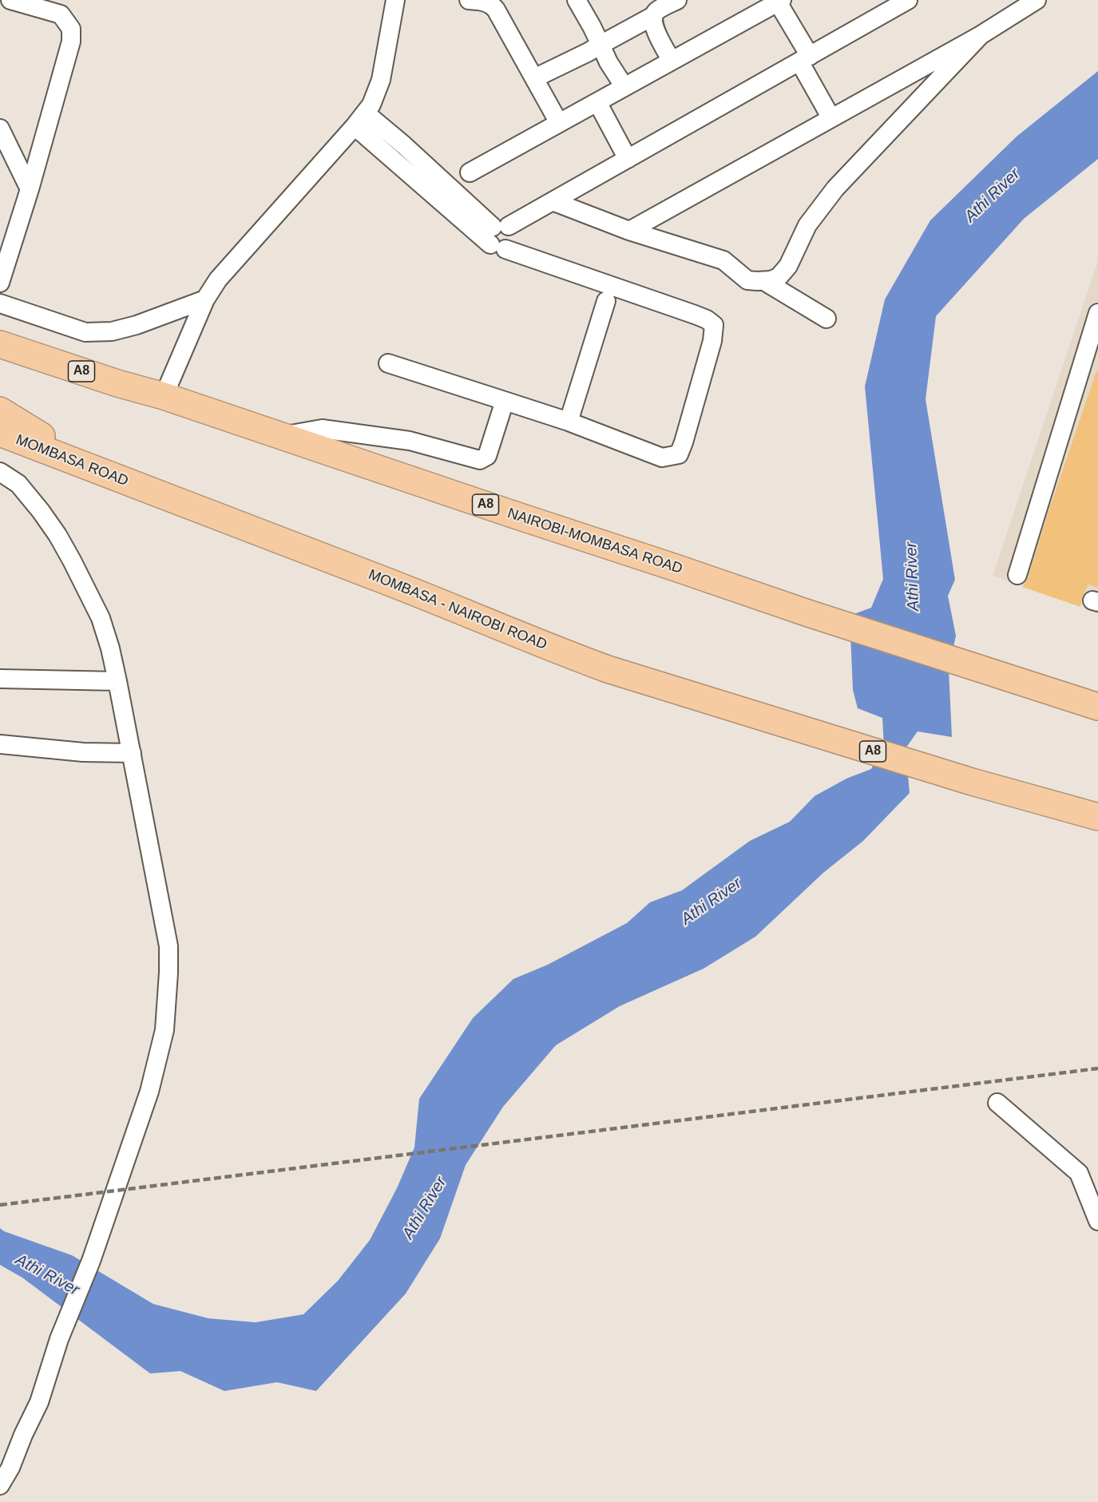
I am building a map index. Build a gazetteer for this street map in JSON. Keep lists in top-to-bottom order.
{
  "streets": {
    "highway": [
      "A8",
      "MOMBASA ROAD",
      "NAIROBI-MOMBASA ROAD",
      "MOMBASA - NAIROBI ROAD"
    ]
  },
  "crossings": [
    ["A8", "NAIROBI-MOMBASA ROAD"],
    ["MOMBASA ROAD", "MOMBASA - NAIROBI ROAD"]
  ],
  "water": ["Athi River"]
}
